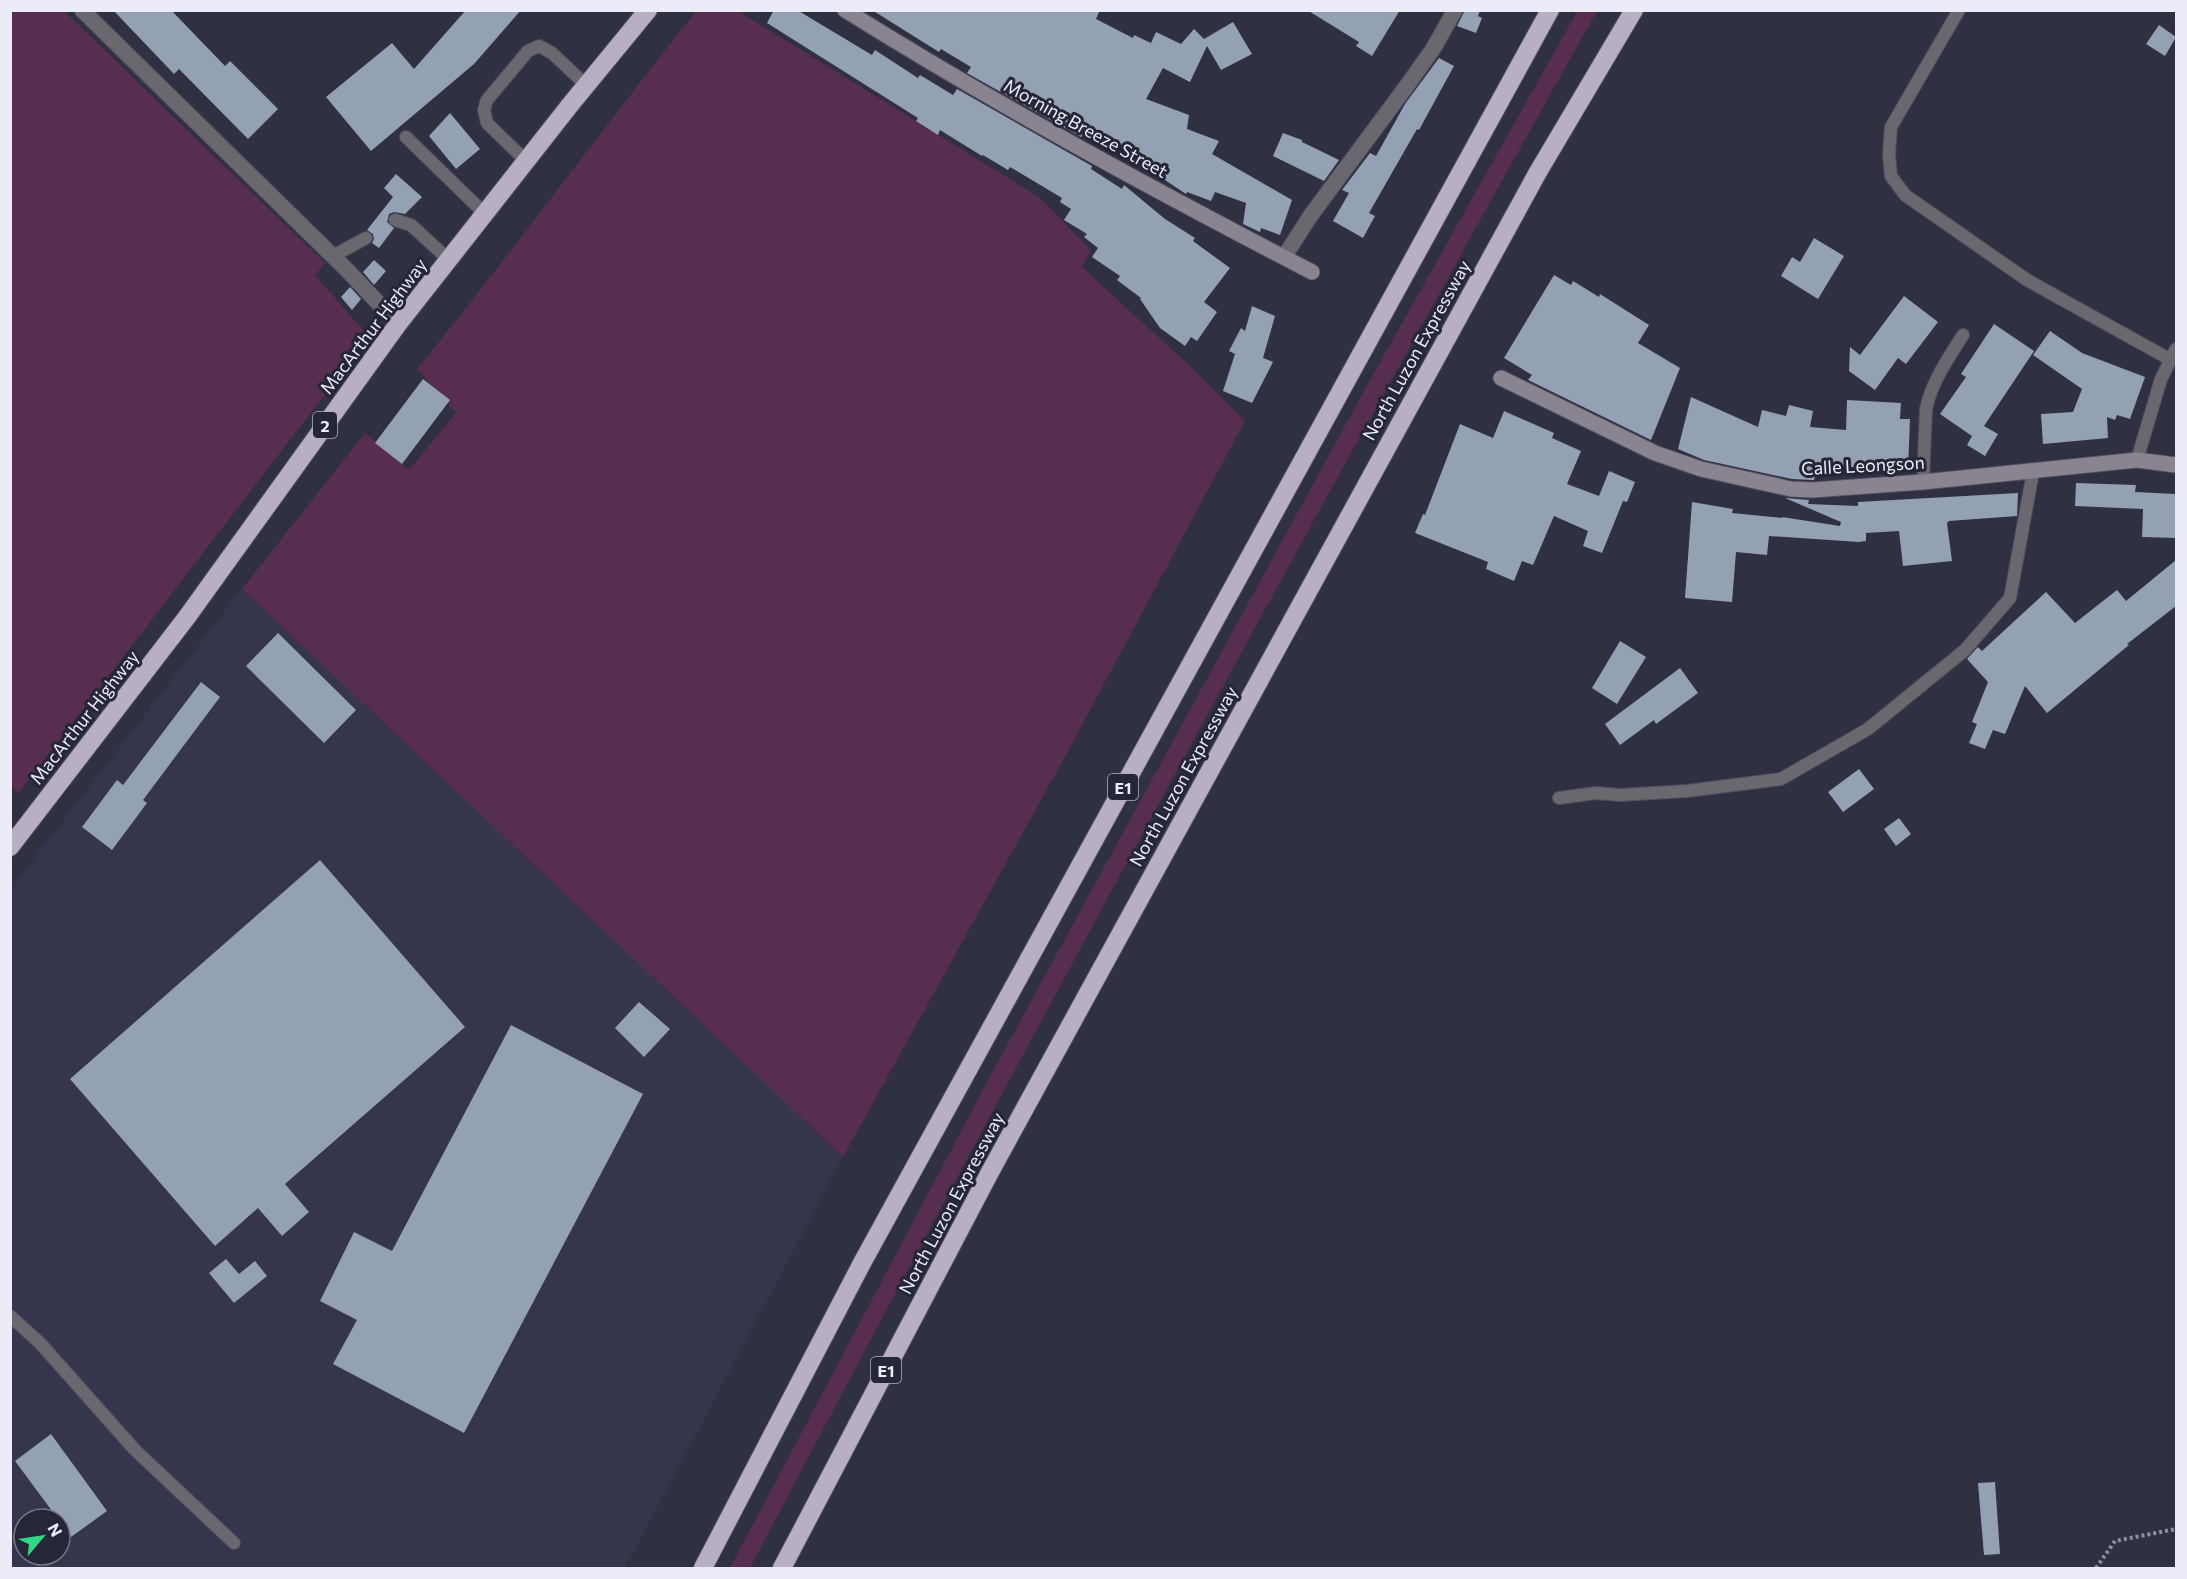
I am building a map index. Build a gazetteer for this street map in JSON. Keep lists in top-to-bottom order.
{
  "streets": {
    "highway": [
      "MacArthur Highway",
      "North Luzon Expressway",
      "2",
      "E1"
    ],
    "main road": ["Morning Breeze Street", "Calle Leongson"]
  },
  "north": "top right"
}
